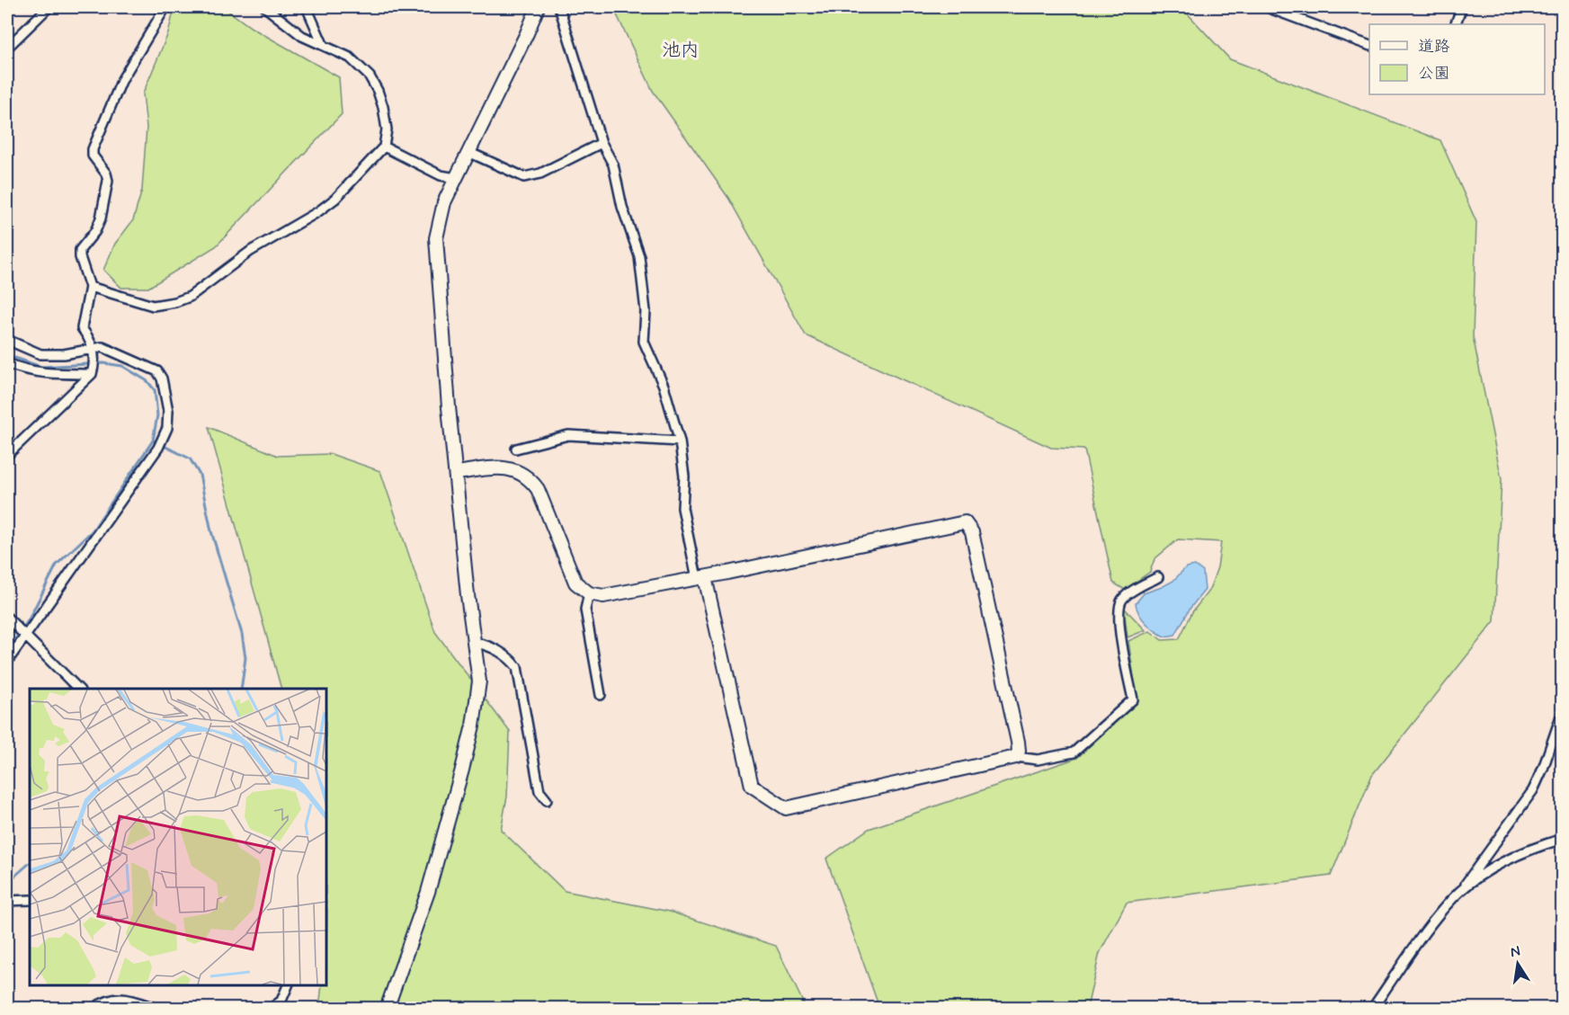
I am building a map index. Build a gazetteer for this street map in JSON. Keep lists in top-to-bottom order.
{
  "districts": ["池内"],
  "legend": ["道路", "公園"],
  "north": "top"
}
